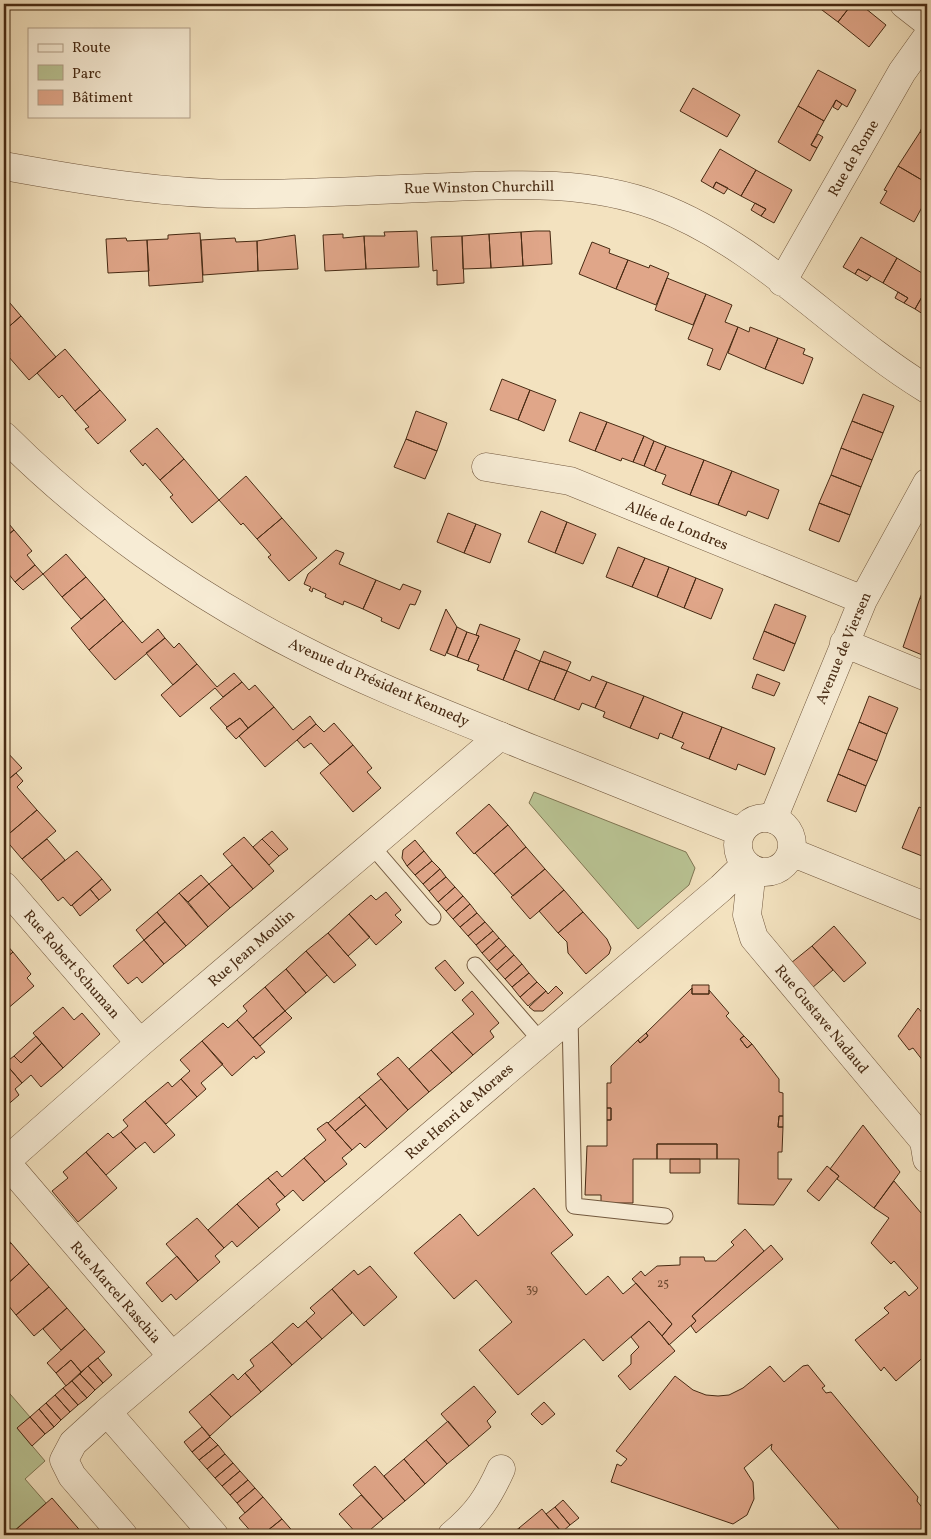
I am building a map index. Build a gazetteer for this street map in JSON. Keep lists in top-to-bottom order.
{
  "streets": {
    "street": [
      "Rue de Rome",
      "Rue Winston Churchill",
      "Allée de Londres",
      "Avenue de Viersen",
      "Avenue du Président Kennedy",
      "Rue Jean Moulin",
      "Rue Robert Schuman",
      "Rue Gustave Nadaud",
      "Rue Henri de Moraes",
      "Rue Marcel Raschia"
    ]
  },
  "crossings": [
    ["Rue de Rome", "Rue Winston Churchill"],
    ["Allée de Londres", "Avenue de Viersen"],
    ["Avenue de Viersen", "Avenue du Président Kennedy"],
    ["Avenue de Viersen", "Rue Gustave Nadaud"],
    ["Avenue de Viersen", "Rue Henri de Moraes"],
    ["Avenue du Président Kennedy", "Rue Jean Moulin"],
    ["Avenue du Président Kennedy", "Rue Gustave Nadaud"],
    ["Avenue du Président Kennedy", "Rue Henri de Moraes"],
    ["Rue Jean Moulin", "Rue Robert Schuman"],
    ["Rue Jean Moulin", "Rue Marcel Raschia"],
    ["Rue Gustave Nadaud", "Rue Henri de Moraes"],
    ["Rue Henri de Moraes", "Rue Marcel Raschia"]
  ],
  "house_numbers": ["25", "39"],
  "legend": ["Route", "Parc", "Bâtiment"]
}
